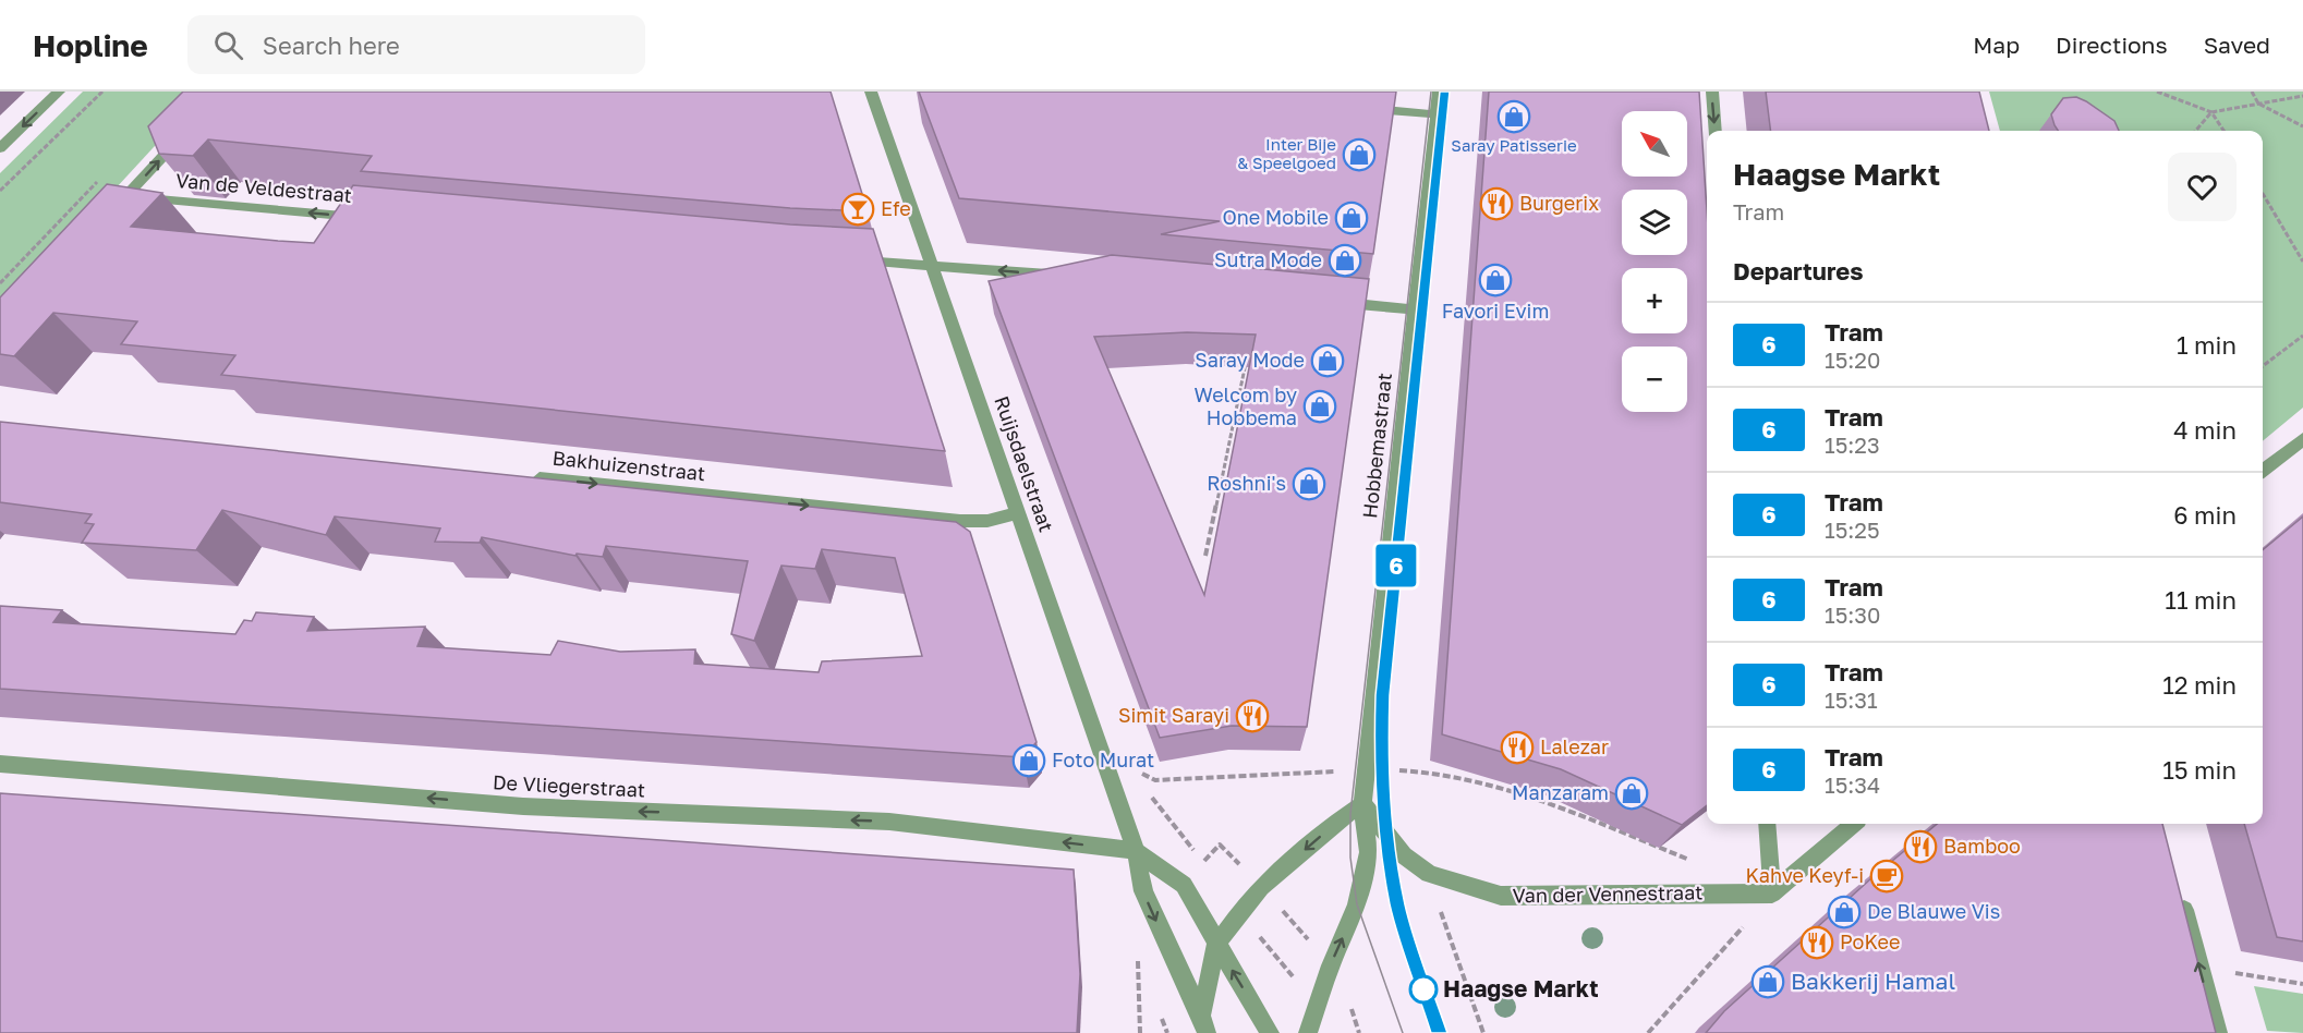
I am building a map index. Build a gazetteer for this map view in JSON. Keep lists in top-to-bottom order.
{
  "streets": {
    "street": [
      "Van de Veldestraat",
      "Hobbemastraat",
      "Ruijsdaelstraat",
      "Bakhuizenstraat",
      "De Vliegerstraat",
      "Van der Vennestraat"
    ]
  },
  "crossings": [
    ["Hobbemastraat", "Van der Vennestraat"],
    ["Ruijsdaelstraat", "Bakhuizenstraat"],
    ["Ruijsdaelstraat", "De Vliegerstraat"]
  ],
  "one_way": ["Van de Veldestraat", "Bakhuizenstraat", "De Vliegerstraat"],
  "places": {
    "shop": [
      "Saray Patisserie",
      "Inter Bije & Speelgoed",
      "One Mobile",
      "Sutra Mode",
      "Favori Evim",
      "Saray Mode",
      "Welcom by Hobbema",
      "Roshni's",
      "Foto Murat",
      "Manzaram",
      "De Blauwe Vis",
      "Bakkerij Hamal"
    ],
    "restaurant": [
      "Burgerix",
      "Simit Sarayi",
      "Lalezar",
      "Bamboo",
      "PoKee"
    ],
    "bar": ["Efe"],
    "cafe": ["Kahve Keyf-i"],
    "other": ["Haagse Markt"]
  },
  "lines": ["tram line 6"],
  "north": "top left",
  "page": {
    "header": "Hopline",
    "search": "Search here",
    "nav": ["Map", "Directions", "Saved"],
    "on_map": "6",
    "map_buttons": ["+", "−"],
    "heading": [
      ["Haagse Markt", "Tram"],
      "Departures"
    ],
    "list": [
      {
        "mark": "6",
        "name": "Tram",
        "note": "15:20",
        "value": "1 min"
      },
      {
        "mark": "6",
        "name": "Tram",
        "note": "15:23",
        "value": "4 min"
      },
      {
        "mark": "6",
        "name": "Tram",
        "note": "15:25",
        "value": "6 min"
      },
      {
        "mark": "6",
        "name": "Tram",
        "note": "15:30",
        "value": "11 min"
      },
      {
        "mark": "6",
        "name": "Tram",
        "note": "15:31",
        "value": "12 min"
      },
      {
        "mark": "6",
        "name": "Tram",
        "note": "15:34",
        "value": "15 min"
      }
    ]
  }
}
